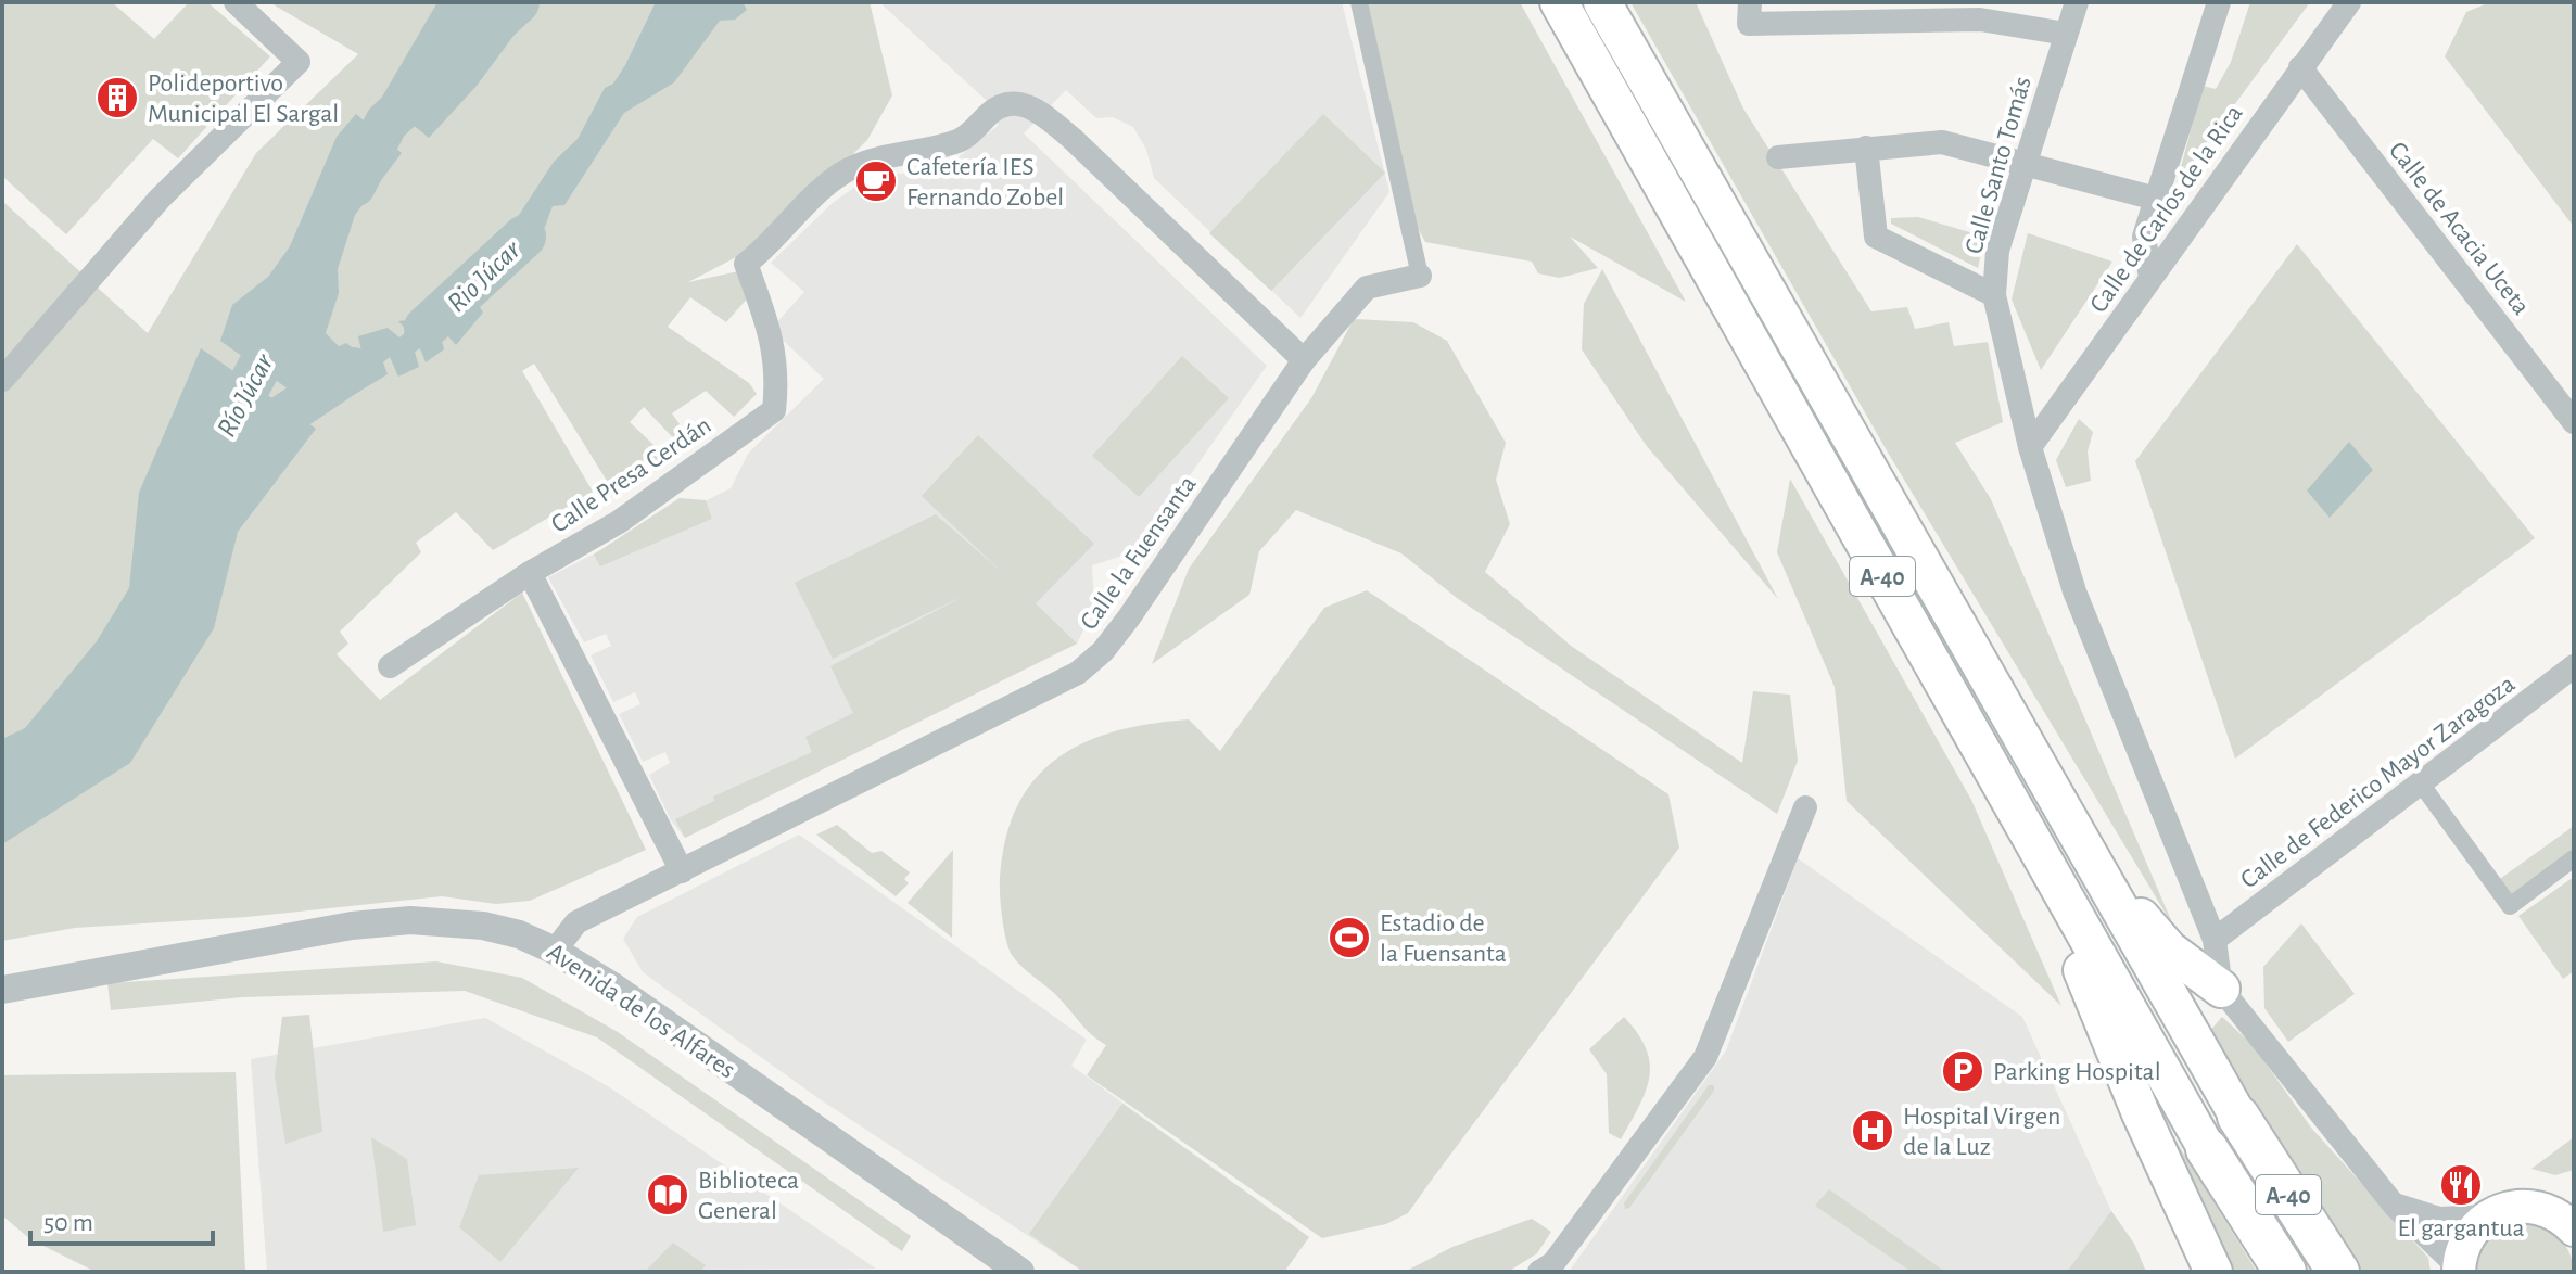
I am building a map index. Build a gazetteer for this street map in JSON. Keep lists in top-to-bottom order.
{
  "streets": {
    "highway": ["A-40"],
    "street": [
      "Calle Santo Tomás",
      "Calle de Carlos de la Rica",
      "Calle de Acacia Uceta",
      "Calle Presa Cerdán",
      "Calle la Fuensanta",
      "Calle de Federico Mayor Zaragoza",
      "Avenida de los Alfares"
    ]
  },
  "crossings": [
    ["Calle Santo Tomás", "Calle de Carlos de la Rica"],
    ["Calle Santo Tomás", "Calle de Federico Mayor Zaragoza"],
    ["Calle de Carlos de la Rica", "Calle de Acacia Uceta"],
    ["Calle Presa Cerdán", "Calle la Fuensanta"],
    ["Calle la Fuensanta", "Avenida de los Alfares"]
  ],
  "water": ["Rio Júcar", "Río Júcar"],
  "places": {
    "building": ["Polideportivo Municipal El Sargal"],
    "cafe": ["Cafetería IES Fernando Zobel"],
    "sports": ["Estadio de la Fuensanta"],
    "parking": ["Parking Hospital"],
    "hospital": ["Hospital Virgen de la Luz"],
    "restaurant": ["El gargantua"],
    "library": ["Biblioteca General"]
  },
  "scale_bar": "50 m"
}
